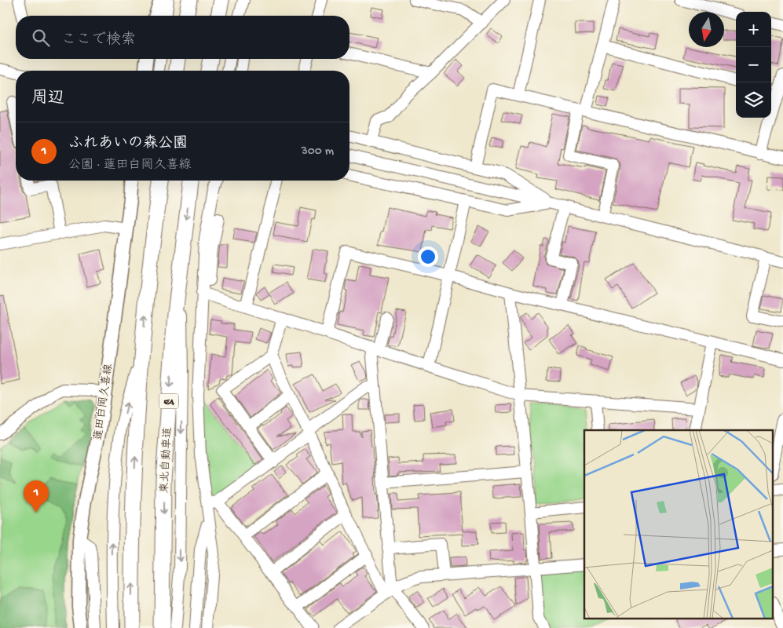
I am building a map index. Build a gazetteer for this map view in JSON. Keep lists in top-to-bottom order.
{
  "streets": {
    "highway": ["E4", "東北自動車道"],
    "main road": ["蓮田白岡久喜線"]
  },
  "north": "bottom",
  "page": {
    "map_buttons": ["+", "−"],
    "search": "ここで検索",
    "heading": "周辺",
    "list": [
      {
        "mark": "1",
        "name": "ふれあいの森公園",
        "note": "公園 · 蓮田白岡久喜線",
        "value": "300 m"
      }
    ],
    "pins": "1"
  }
}
